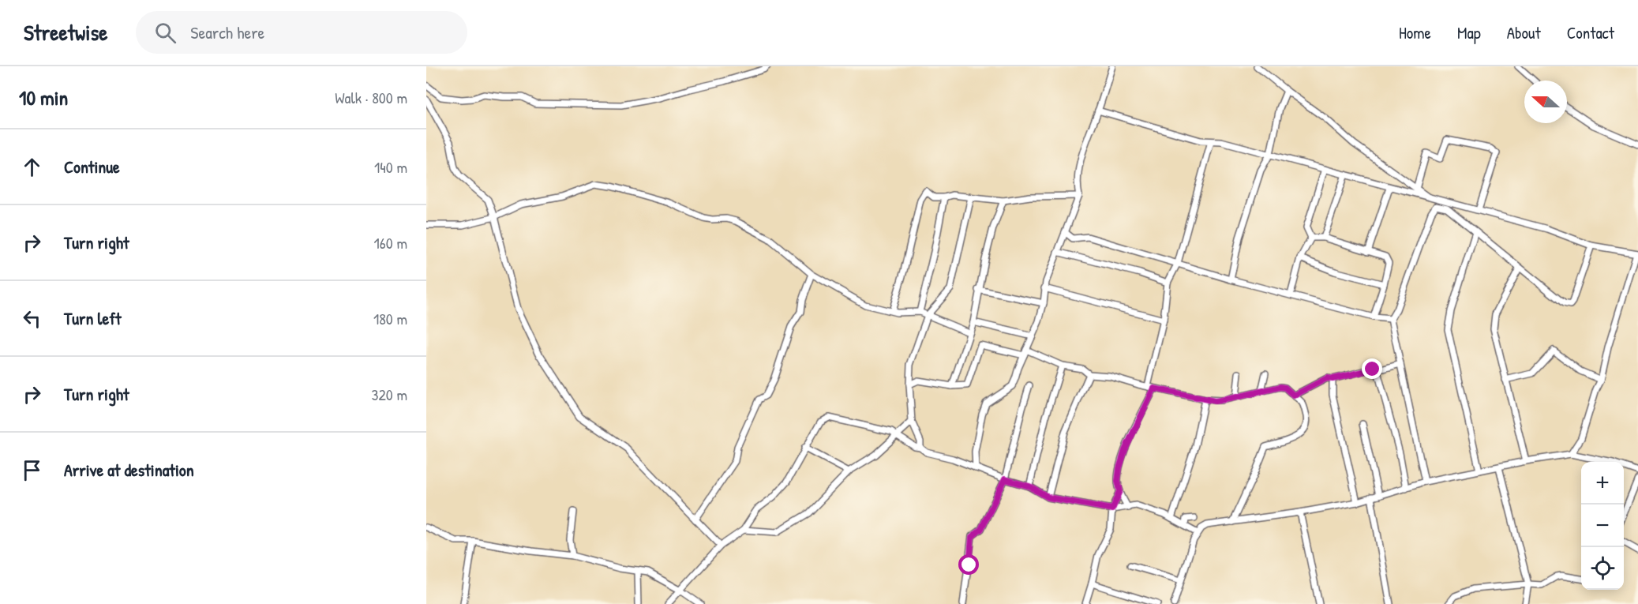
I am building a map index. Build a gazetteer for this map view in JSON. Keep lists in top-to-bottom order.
{
  "north": "left",
  "page": {
    "header": "Streetwise",
    "search": "Search here",
    "nav": [
      "Home",
      "Map",
      "About",
      "Contact"
    ],
    "heading": ["10 min", "Walk · 800 m"],
    "list": [
      ["Continue", "140 m"],
      ["Turn right", "160 m"],
      ["Turn left", "180 m"],
      ["Turn right", "320 m"],
      "Arrive at destination"
    ],
    "map_buttons": ["+", "−"]
  }
}
